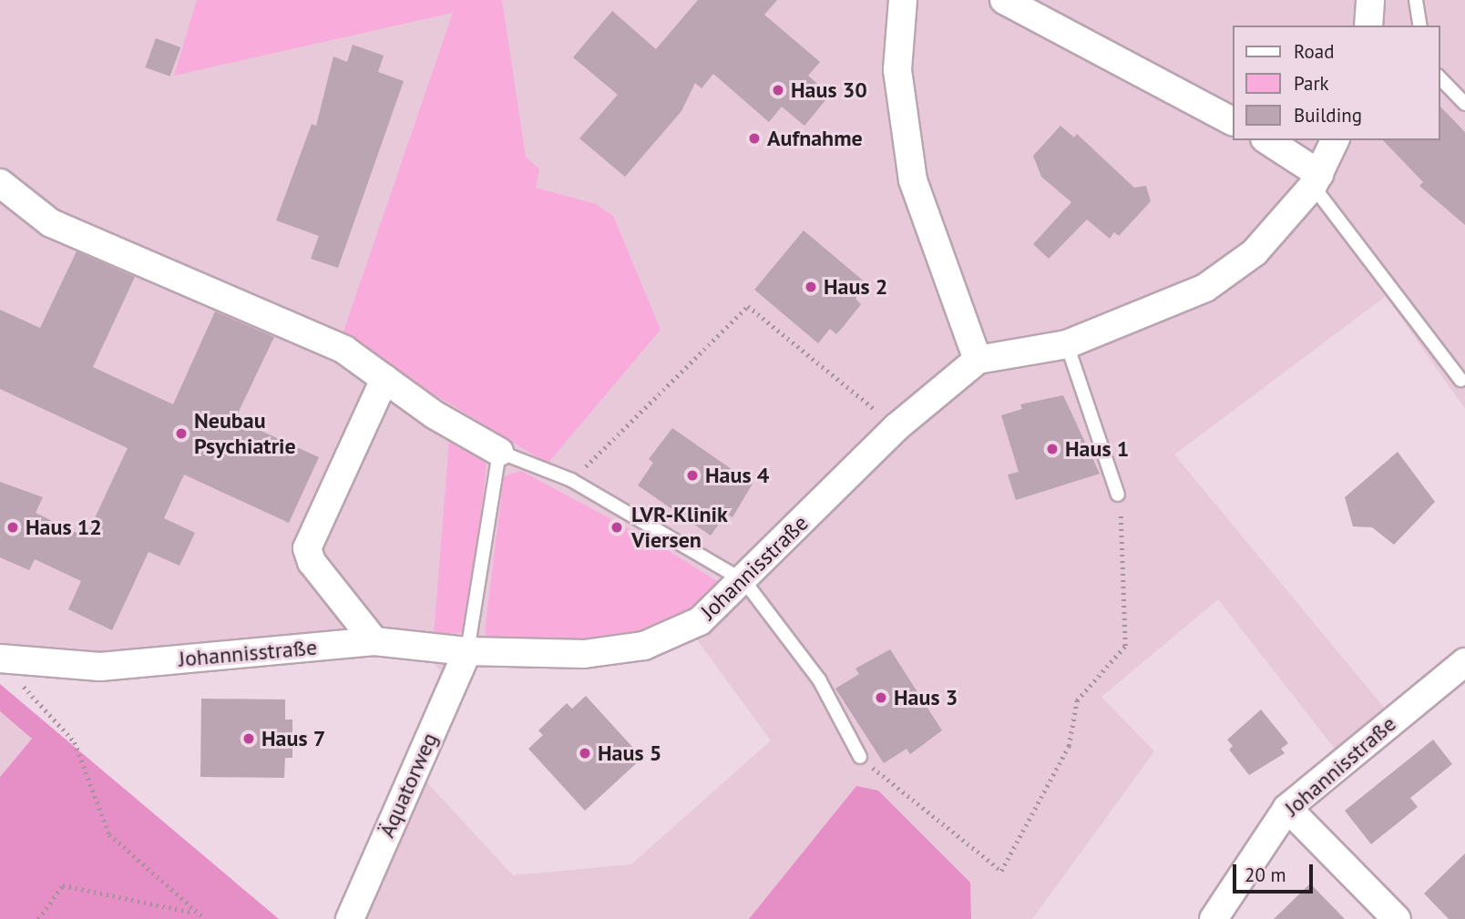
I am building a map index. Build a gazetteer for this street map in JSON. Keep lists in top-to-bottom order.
{
  "streets": {
    "street": ["Johannisstraße", "Äquatorweg"]
  },
  "crossings": [
    ["Johannisstraße", "Äquatorweg"]
  ],
  "places": [
    "Haus 30",
    "Aufnahme",
    "Haus 2",
    "Neubau Psychiatrie",
    "Haus 1",
    "Haus 4",
    "Haus 12",
    "LVR-Klinik Viersen",
    "Haus 3",
    "Haus 7",
    "Haus 5"
  ],
  "legend": ["Road", "Park", "Building"],
  "scale_bar": "20 m"
}
